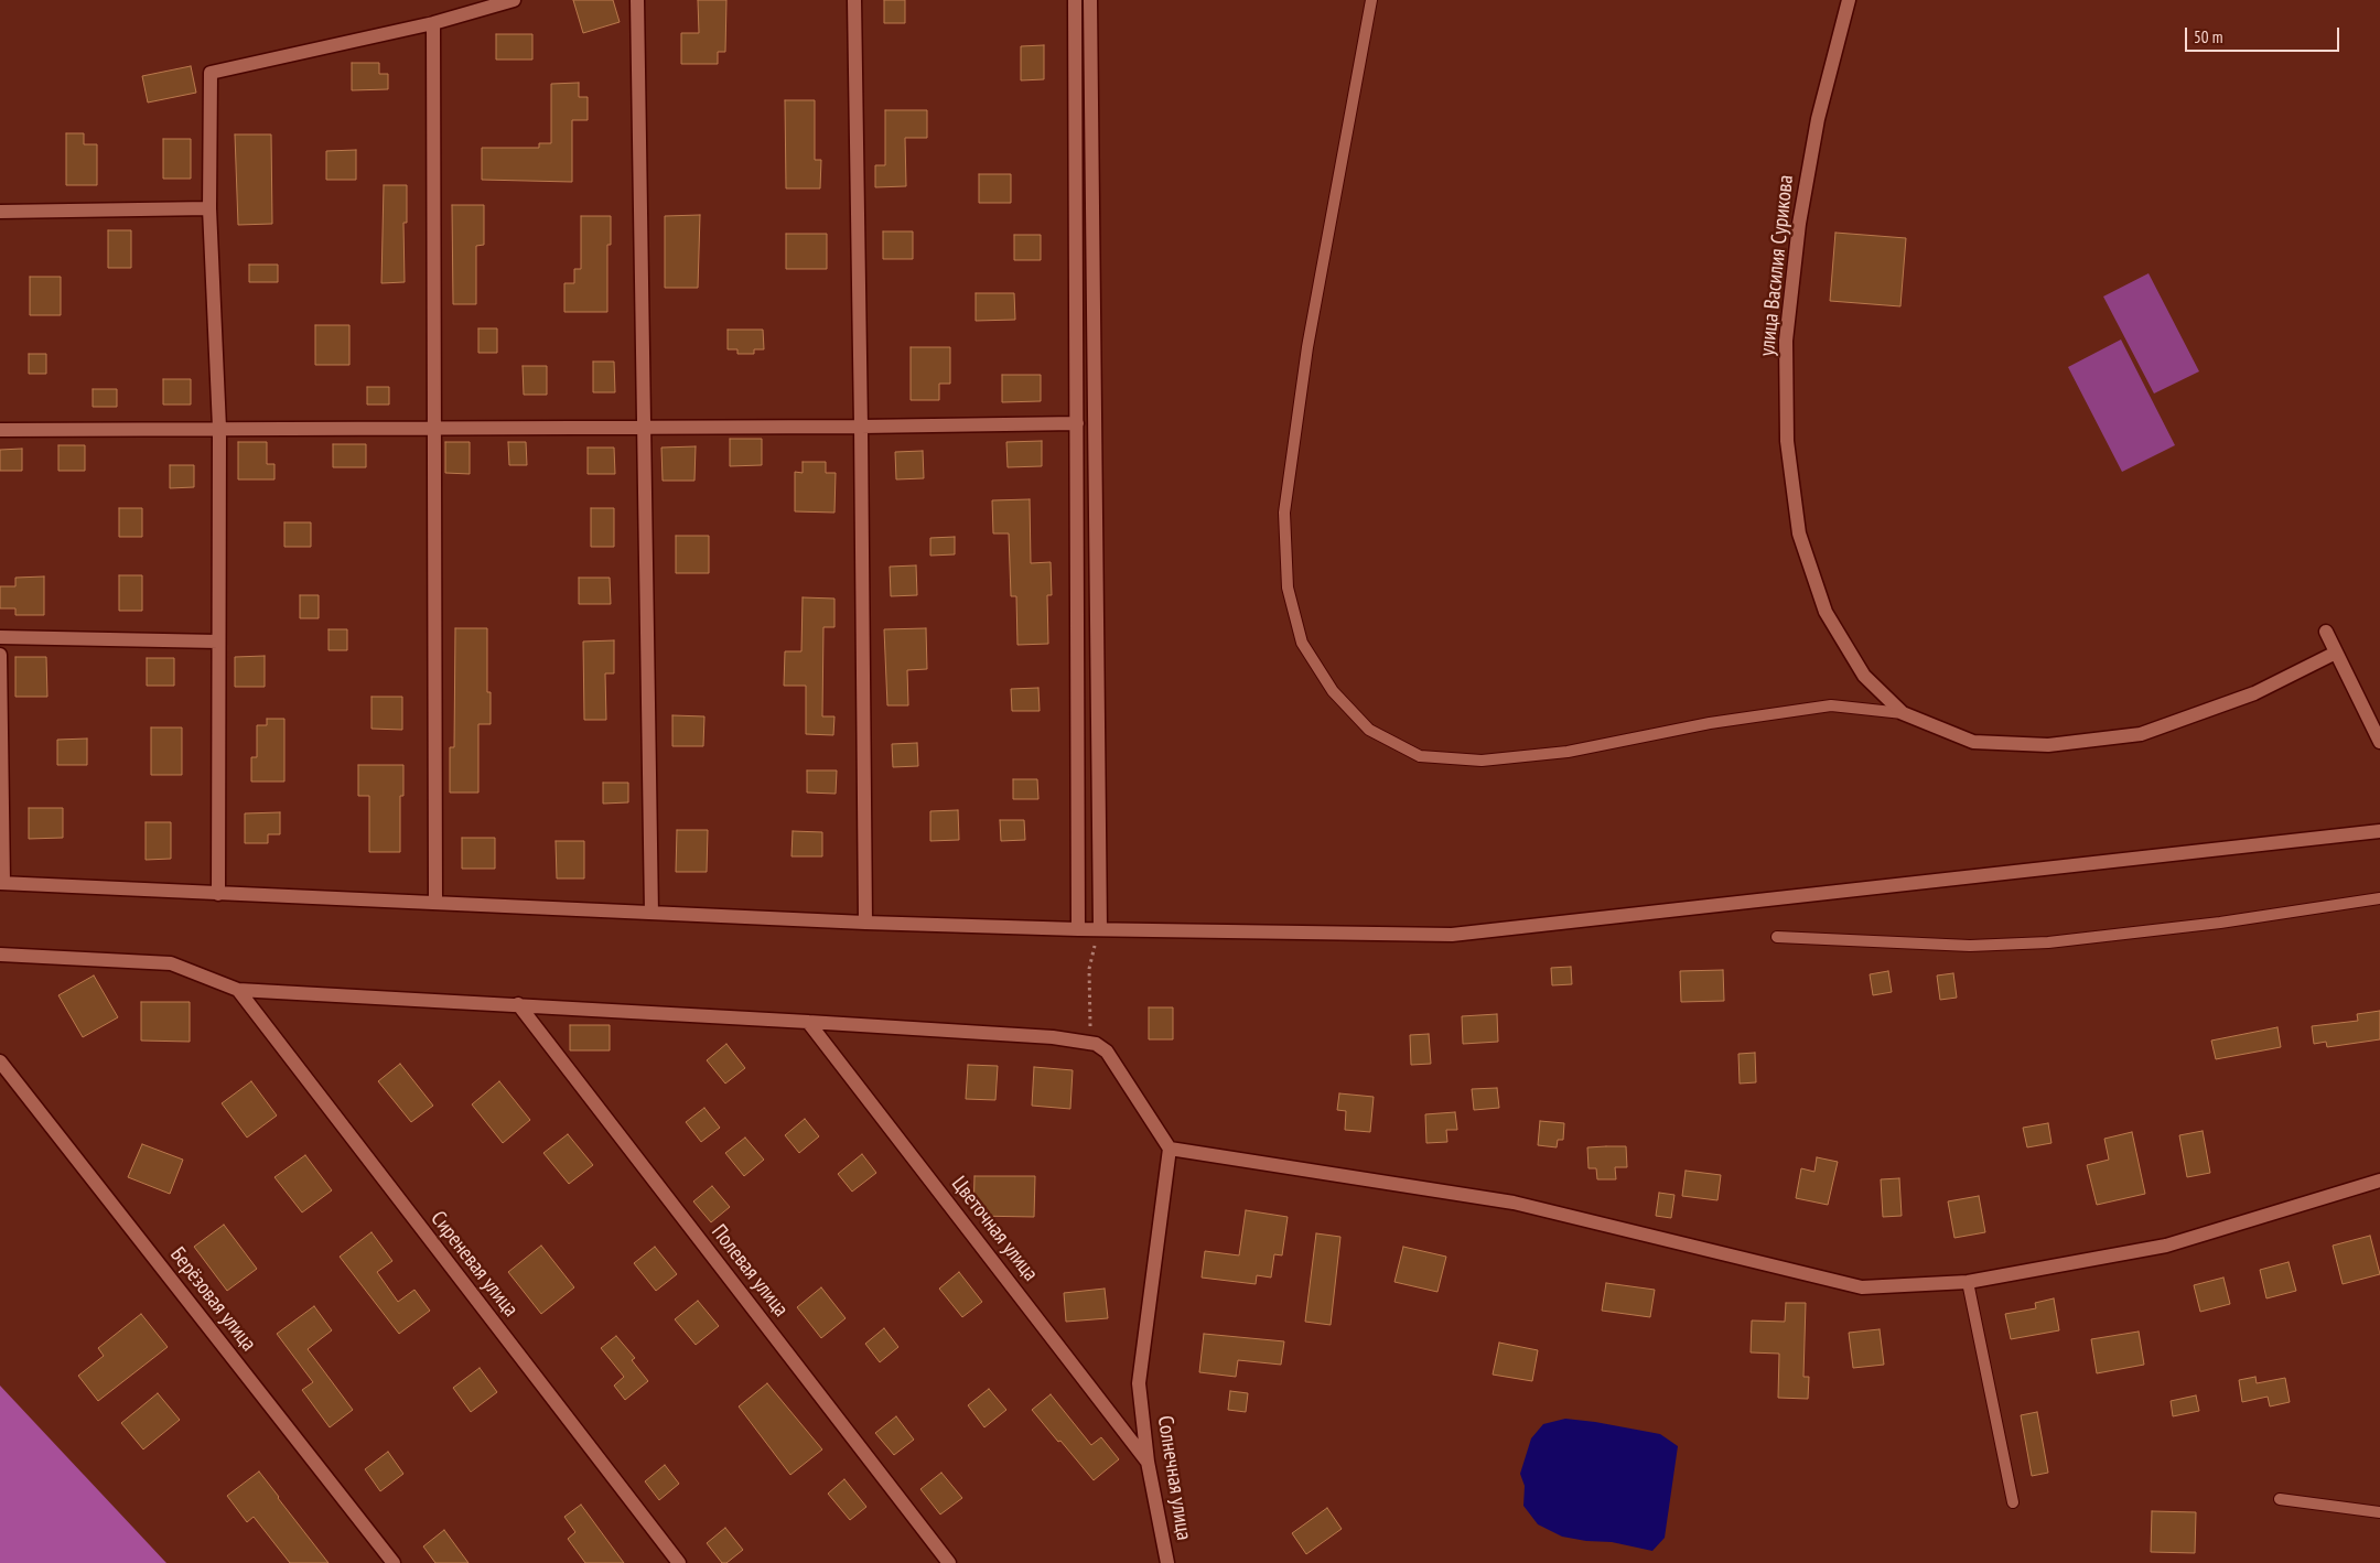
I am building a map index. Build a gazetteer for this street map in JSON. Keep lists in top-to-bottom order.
{
  "streets": {
    "street": [
      "улица Василия Сурикова",
      "Цветочная улица",
      "Сиреневая улица",
      "Полевая улица",
      "Берёзовая улица",
      "Солнечная улица"
    ]
  },
  "crossings": [
    ["Цветочная улица", "Солнечная улица"]
  ],
  "scale_bar": "50 m"
}
